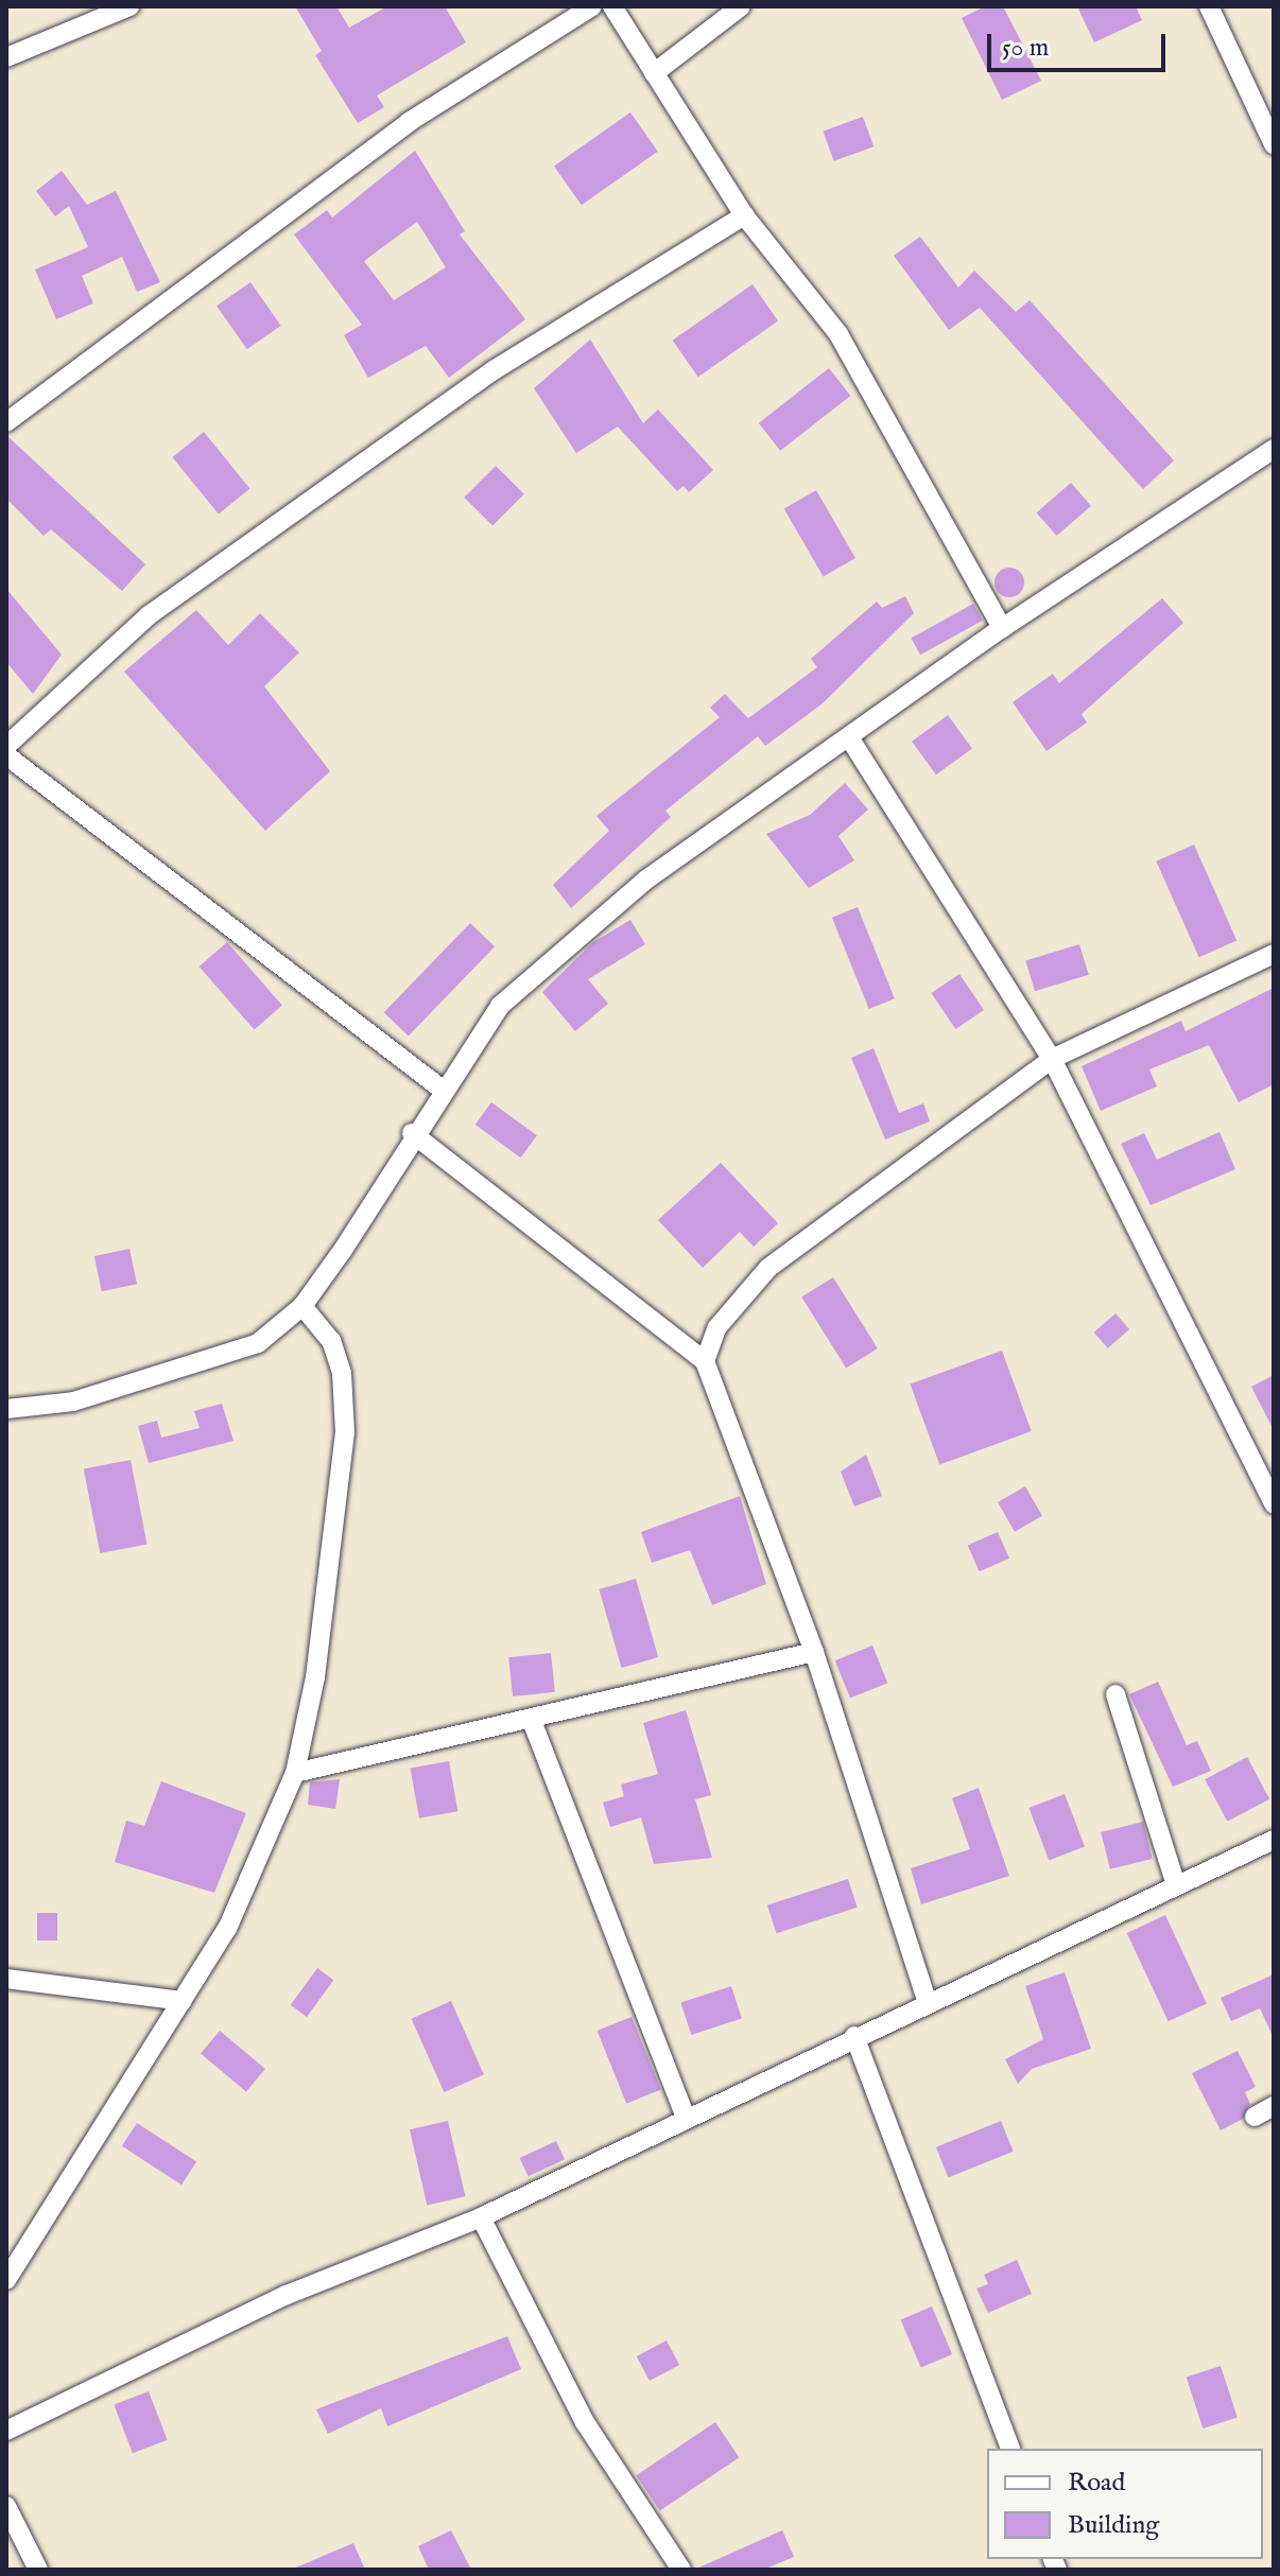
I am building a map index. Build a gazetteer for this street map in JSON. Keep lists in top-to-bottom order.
{
  "legend": ["Road", "Building"],
  "scale_bar": "50 m"
}
